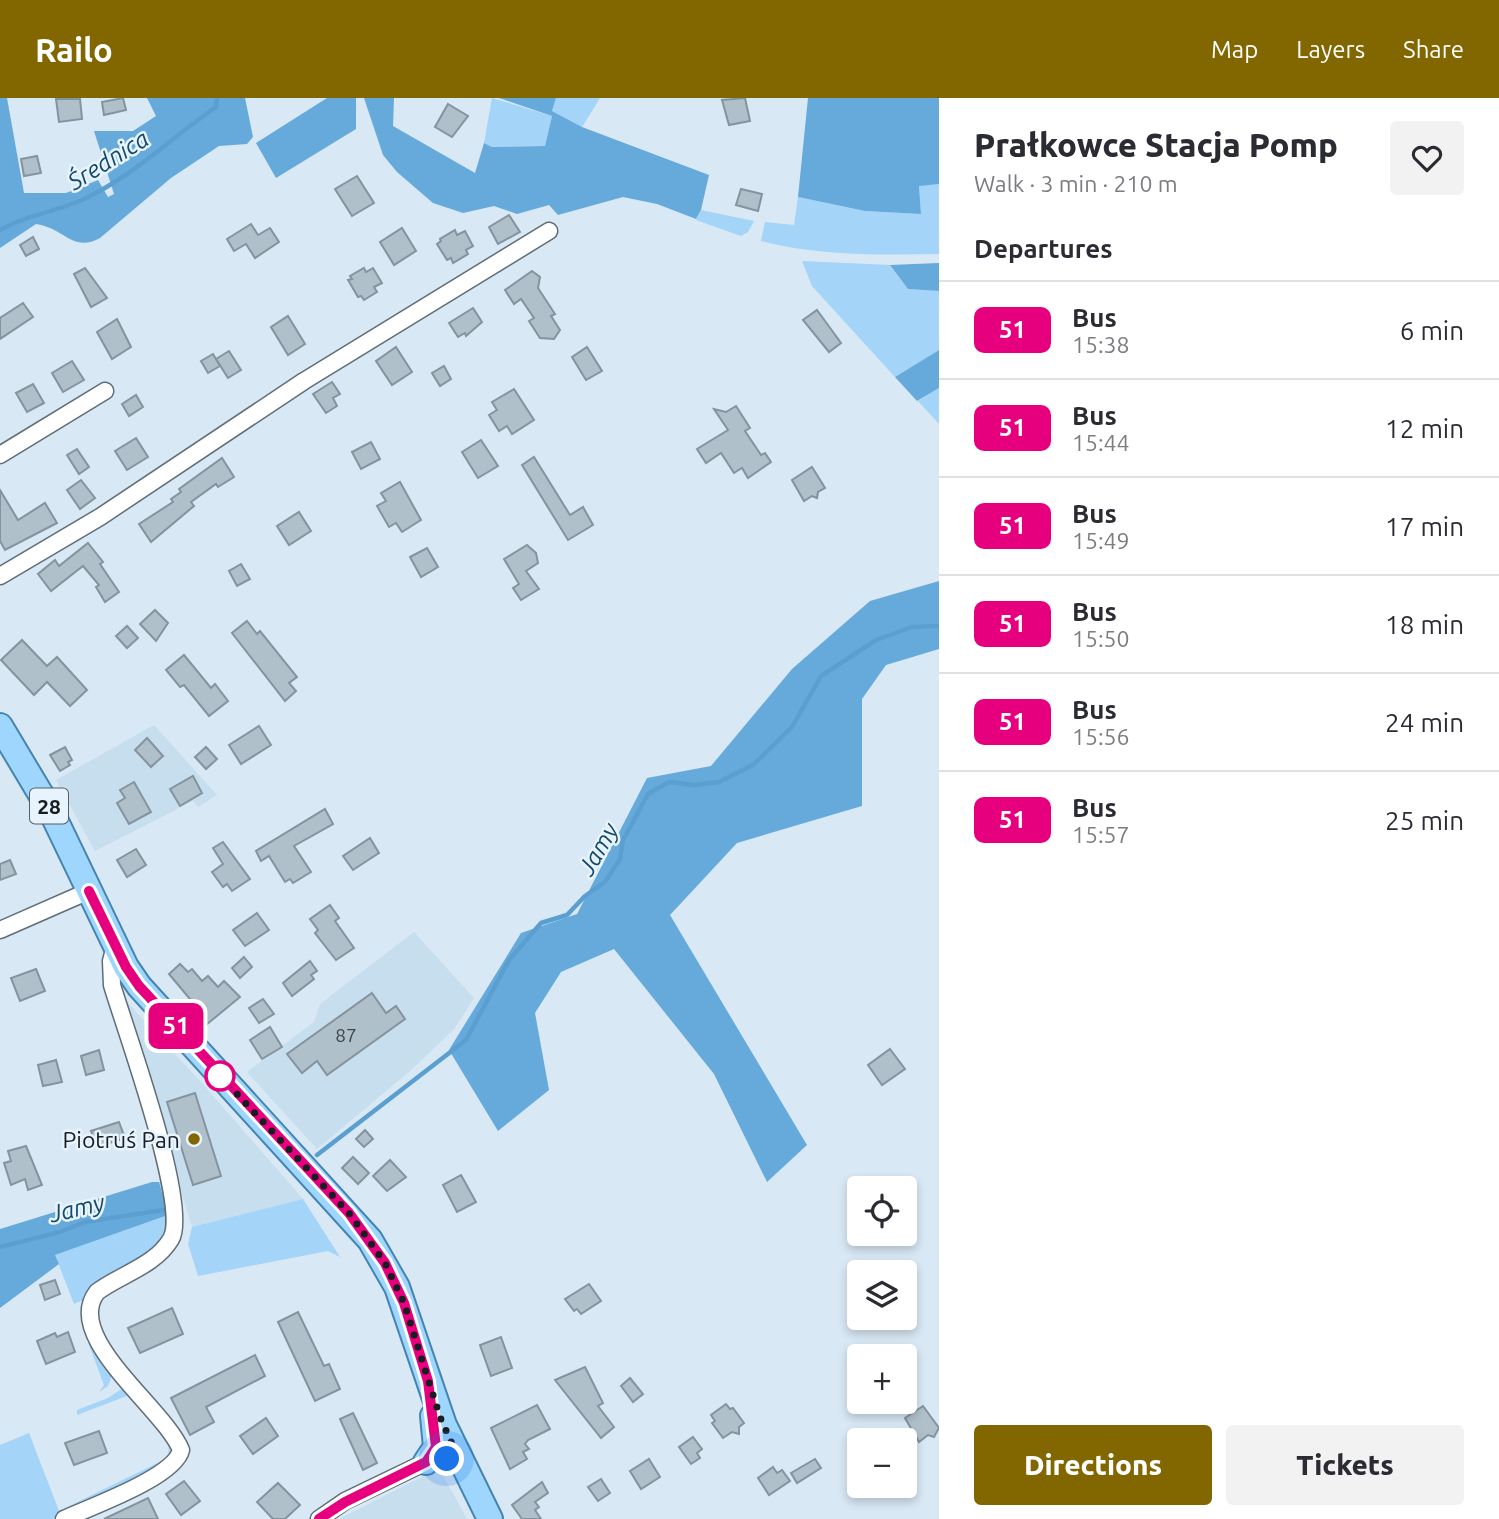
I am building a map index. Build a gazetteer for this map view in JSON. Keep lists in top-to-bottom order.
{
  "streets": {
    "main road": ["28"]
  },
  "water": ["Średnica", "Jamy"],
  "places": ["Piotruś Pan"],
  "lines": ["bus line 51"],
  "house_numbers": ["87"],
  "page": {
    "header": "Railo",
    "nav": ["Map", "Layers", "Share"],
    "on_map": "51",
    "heading": [
      ["Prałkowce Stacja Pomp", "Walk · 3 min · 210 m"],
      "Departures"
    ],
    "list": [
      {
        "mark": "51",
        "name": "Bus",
        "note": "15:38",
        "value": "6 min"
      },
      {
        "mark": "51",
        "name": "Bus",
        "note": "15:44",
        "value": "12 min"
      },
      {
        "mark": "51",
        "name": "Bus",
        "note": "15:49",
        "value": "17 min"
      },
      {
        "mark": "51",
        "name": "Bus",
        "note": "15:50",
        "value": "18 min"
      },
      {
        "mark": "51",
        "name": "Bus",
        "note": "15:56",
        "value": "24 min"
      },
      {
        "mark": "51",
        "name": "Bus",
        "note": "15:57",
        "value": "25 min"
      }
    ],
    "map_buttons": ["+", "−"],
    "buttons": ["Directions", "Tickets"]
  }
}
